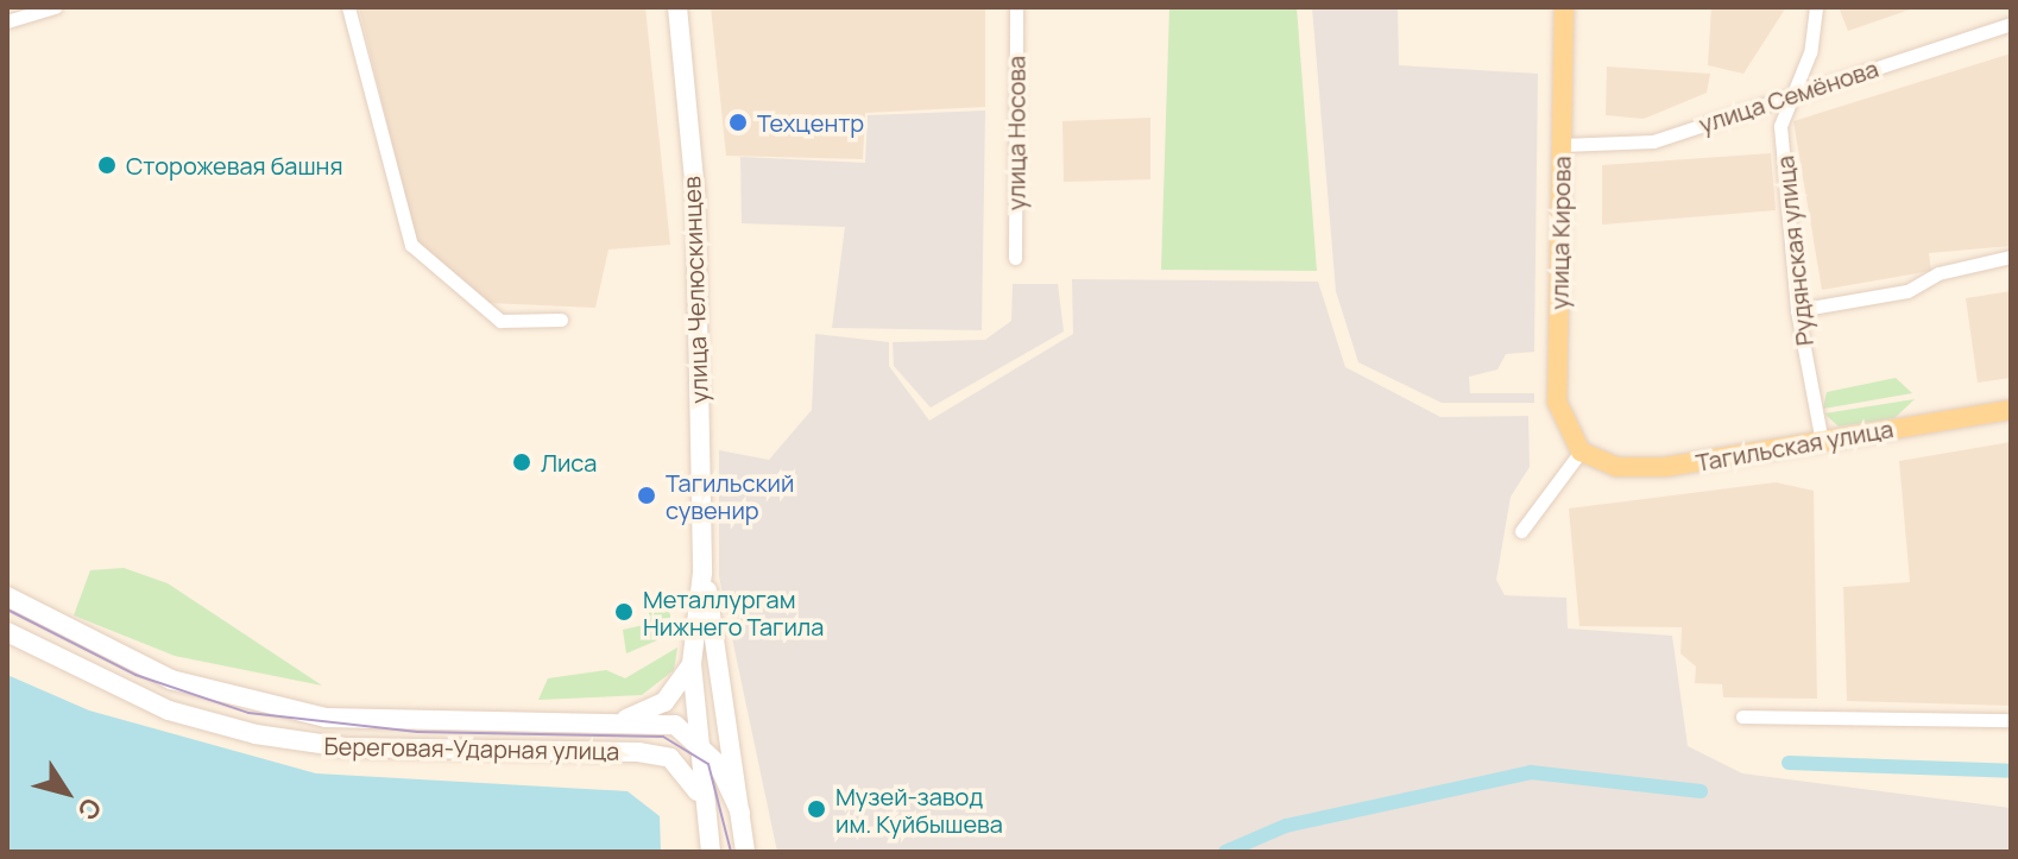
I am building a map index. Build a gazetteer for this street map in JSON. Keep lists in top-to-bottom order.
{
  "streets": {
    "main road": [
      "улица Кирова",
      "улица Челюскинцев",
      "Тагильская улица",
      "Береговая-Ударная улица"
    ],
    "street": ["улица Семёнова", "улица Носова", "Рудянская улица"]
  },
  "crossings": [
    ["улица Семёнова", "улица Кирова"],
    ["улица Семёнова", "Рудянская улица"],
    ["улица Кирова", "Тагильская улица"],
    ["Рудянская улица", "Тагильская улица"],
    ["улица Челюскинцев", "Береговая-Ударная улица"]
  ],
  "places": [
    "Техцентр",
    "Сторожевая башня",
    "Лиса",
    "Тагильский сувенир",
    "Металлургам Нижнего Тагила",
    "Музей-завод им. Куйбышева"
  ],
  "north": "bottom right"
}
